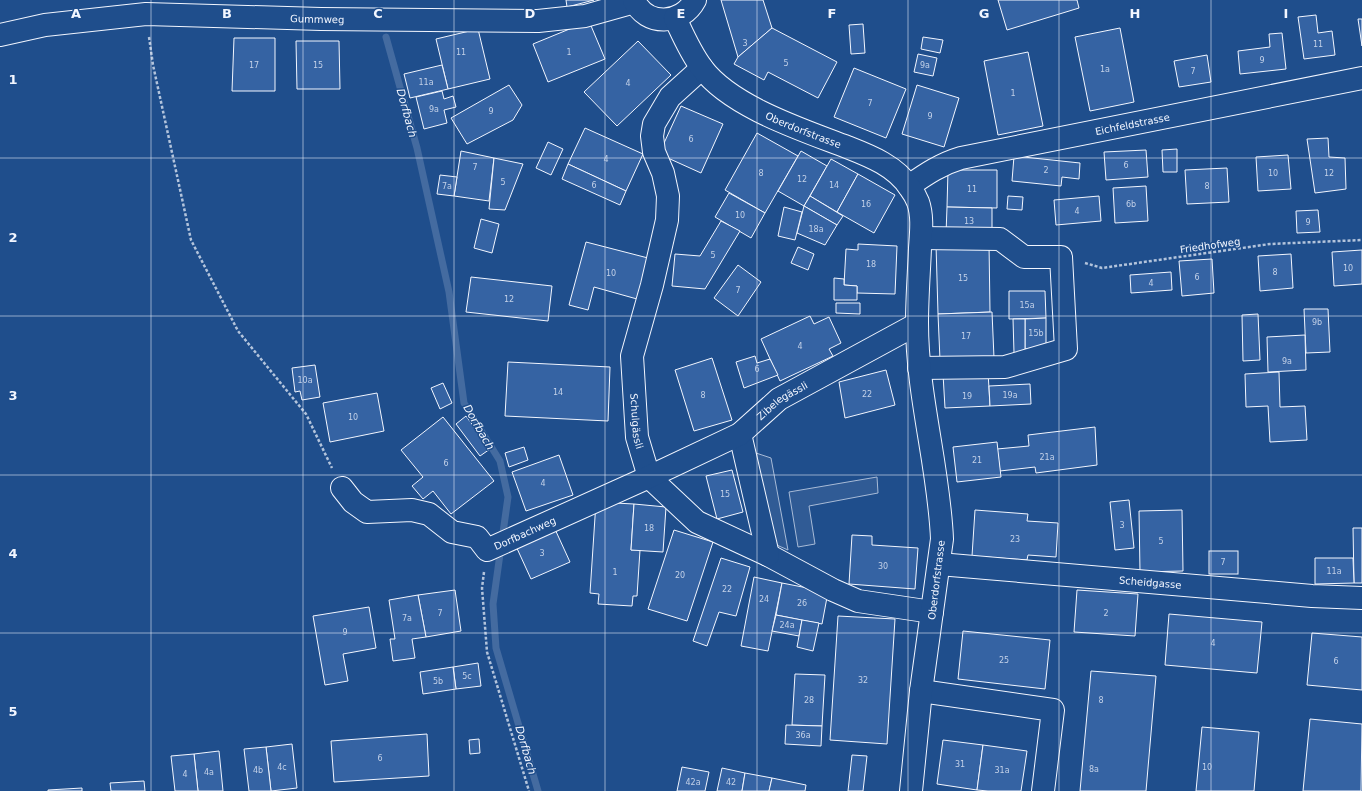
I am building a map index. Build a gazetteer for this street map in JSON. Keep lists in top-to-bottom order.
{
  "streets": {
    "street": [
      "Gummweg",
      "Eichfeldstrasse",
      "Oberdorfstrasse",
      "Zibelegässli",
      "Schulgässli",
      "Dorfbachweg",
      "Scheidgasse"
    ],
    "path": ["Friedhofweg"]
  },
  "crossings": [
    ["Eichfeldstrasse", "Oberdorfstrasse"],
    ["Oberdorfstrasse", "Zibelegässli"],
    ["Oberdorfstrasse", "Schulgässli"],
    ["Oberdorfstrasse", "Scheidgasse"],
    ["Zibelegässli", "Schulgässli"],
    ["Zibelegässli", "Dorfbachweg"],
    ["Schulgässli", "Dorfbachweg"]
  ],
  "water": ["Dorfbach"],
  "house_numbers": [
    "3",
    "11",
    "11",
    "1",
    "9",
    "5",
    "17",
    "15",
    "9a",
    "1a",
    "7",
    "11a",
    "4",
    "1",
    "7",
    "9a",
    "9",
    "9",
    "6",
    "4",
    "6",
    "7",
    "2",
    "8",
    "10",
    "12",
    "12",
    "5",
    "6",
    "14",
    "7a",
    "8",
    "11",
    "16",
    "6b",
    "4",
    "10",
    "13",
    "9",
    "18a",
    "5",
    "18",
    "10",
    "8",
    "10",
    "6",
    "15",
    "4",
    "7",
    "12",
    "15a",
    "9b",
    "15b",
    "17",
    "4",
    "9a",
    "6",
    "10a",
    "14",
    "22",
    "8",
    "19a",
    "19",
    "10",
    "21a",
    "21",
    "6",
    "4",
    "15",
    "3",
    "18",
    "23",
    "5",
    "3",
    "7",
    "30",
    "11a",
    "1",
    "20",
    "22",
    "24",
    "26",
    "7",
    "2",
    "7a",
    "24a",
    "9",
    "4",
    "25",
    "6",
    "5c",
    "32",
    "5b",
    "28",
    "8",
    "36a",
    "6",
    "31",
    "4c",
    "10",
    "8a",
    "4b",
    "31a",
    "4a",
    "4",
    "42a",
    "42"
  ],
  "grid": {
    "columns": [
      "A",
      "B",
      "C",
      "D",
      "E",
      "F",
      "G",
      "H",
      "I"
    ],
    "rows": [
      "1",
      "2",
      "3",
      "4",
      "5"
    ]
  }
}
